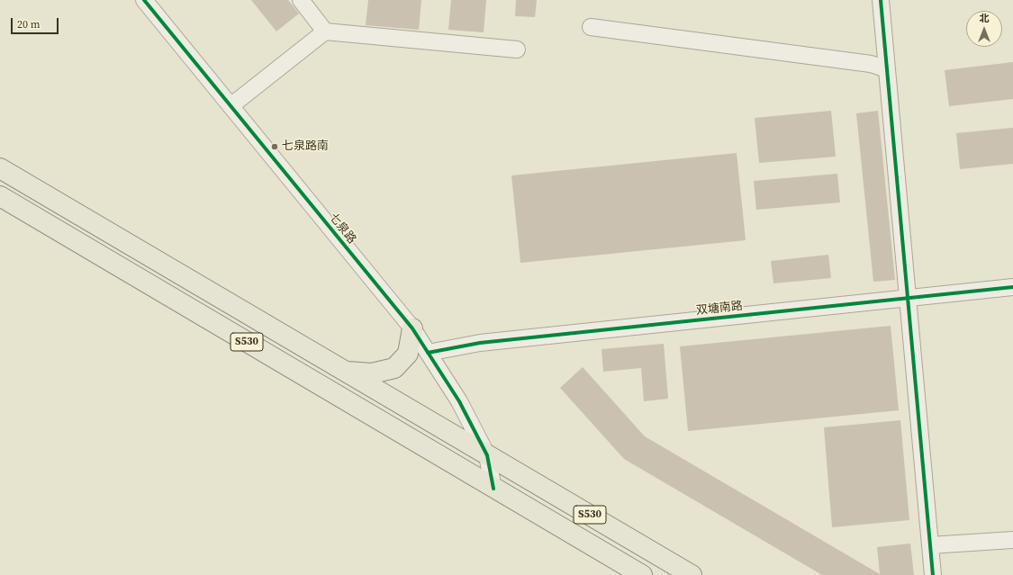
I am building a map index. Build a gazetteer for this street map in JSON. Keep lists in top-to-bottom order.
{
  "streets": {
    "main road": ["S530"],
    "street": ["七泉路", "双塘南路"]
  },
  "crossings": [
    ["七泉路", "双塘南路"],
    ["七泉路", "S530"]
  ],
  "places": ["七泉路南"],
  "scale_bar": "20 m",
  "north": "top"
}
